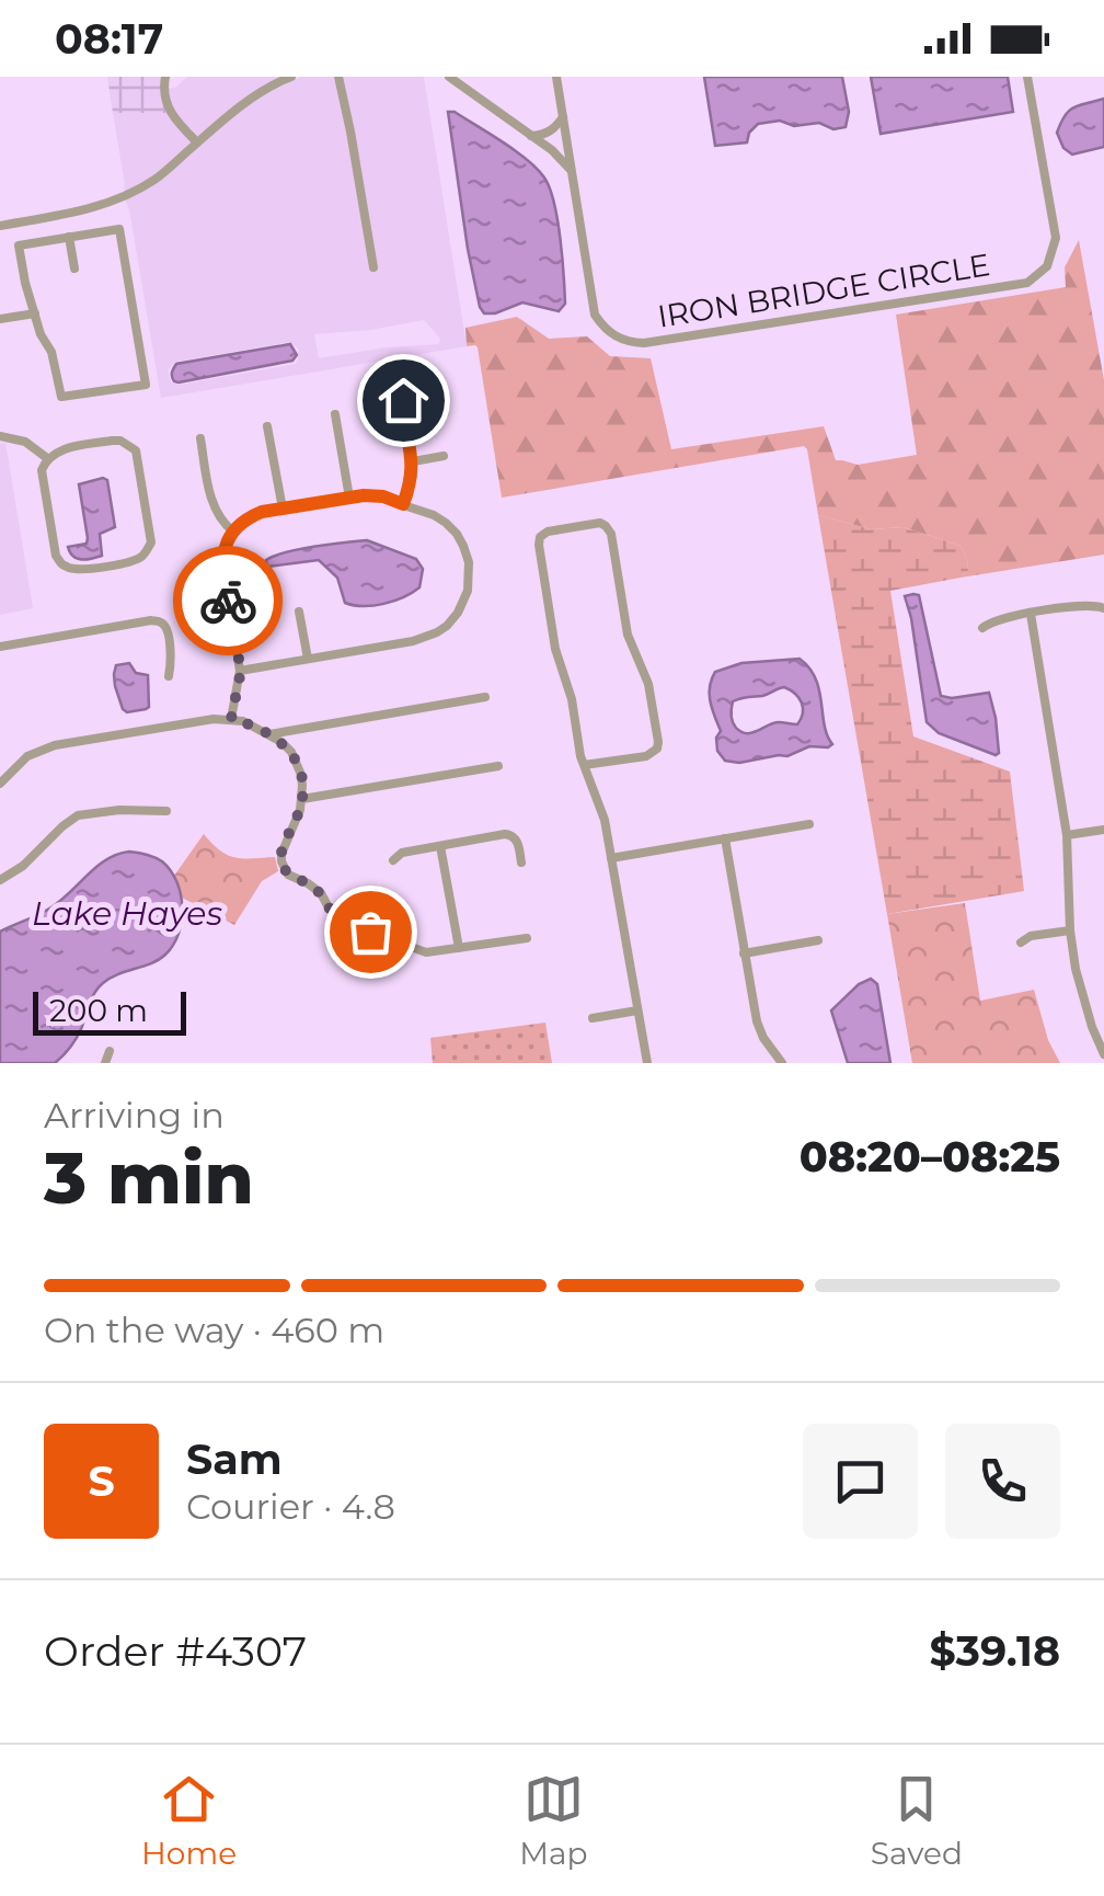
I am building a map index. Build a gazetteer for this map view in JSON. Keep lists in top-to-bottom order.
{
  "streets": {
    "street": ["IRON BRIDGE CIRCLE"]
  },
  "water": ["Lake Hayes"],
  "scale_bar": "200 m",
  "page": {
    "status": "08:17",
    "scale": "200 m",
    "heading": ["3 min", "Arriving in", "08:20–08:25"],
    "panel": [
      "Sam",
      "Courier · 4.8",
      "Order #4307",
      "$39.18"
    ],
    "bar": "On the way · 460 m",
    "round": "S",
    "tabs": ["Home", "Map", "Saved"]
  }
}
